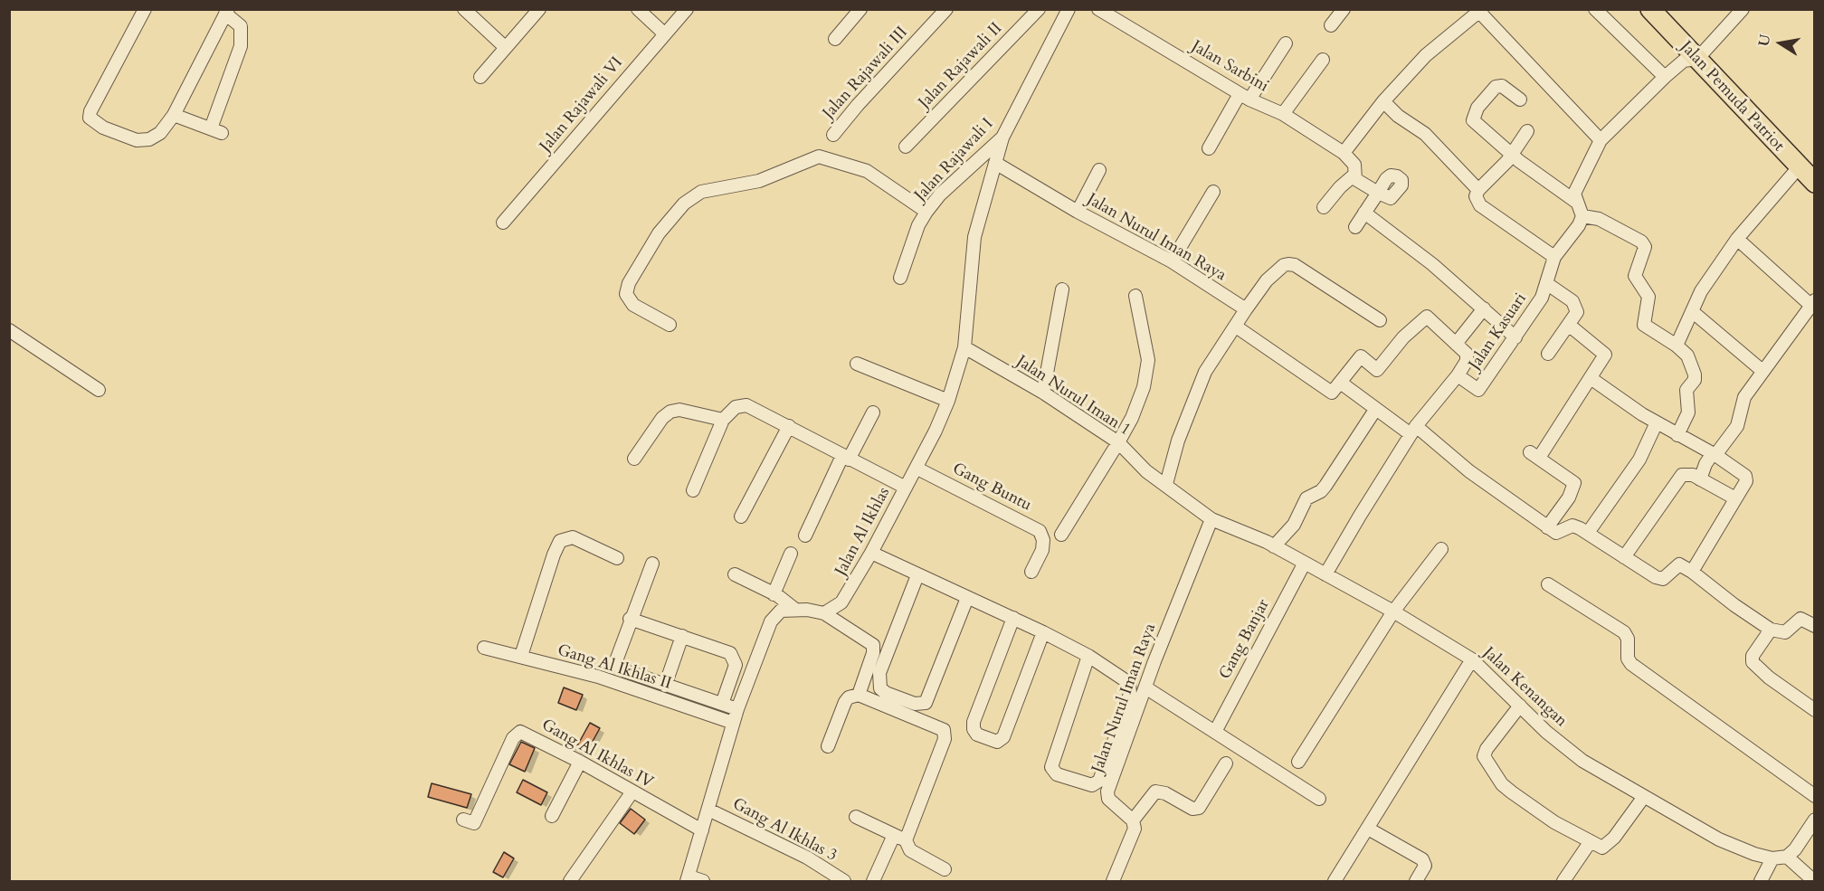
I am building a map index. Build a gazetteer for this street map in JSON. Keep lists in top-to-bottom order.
{
  "streets": {
    "main road": ["Jalan Pemuda Patriot"],
    "street": [
      "Jalan Rajawali II",
      "Jalan Sarbini",
      "Jalan Rajawali III",
      "Jalan Rajawali VI",
      "Jalan Rajawali I",
      "Jalan Nurul Iman Raya",
      "Jalan Kasuari",
      "Jalan Nurul Iman 1",
      "Gang Buntu",
      "Jalan Al Ikhlas",
      "Gang Banjar",
      "Gang Al Ikhlas II",
      "Jalan Kenangan",
      "Gang Al Ikhlas IV",
      "Gang Al Ikhlas 3"
    ]
  },
  "crossings": [
    ["Jalan Rajawali I", "Jalan Al Ikhlas"],
    ["Jalan Nurul Iman Raya", "Jalan Nurul Iman 1"],
    ["Jalan Nurul Iman Raya", "Jalan Al Ikhlas"],
    ["Jalan Nurul Iman Raya", "Jalan Kenangan"],
    ["Jalan Kasuari", "Jalan Kenangan"],
    ["Jalan Nurul Iman 1", "Jalan Al Ikhlas"],
    ["Jalan Nurul Iman 1", "Jalan Kenangan"],
    ["Gang Buntu", "Jalan Al Ikhlas"],
    ["Gang Banjar", "Jalan Kenangan"]
  ],
  "north": "left"
}
